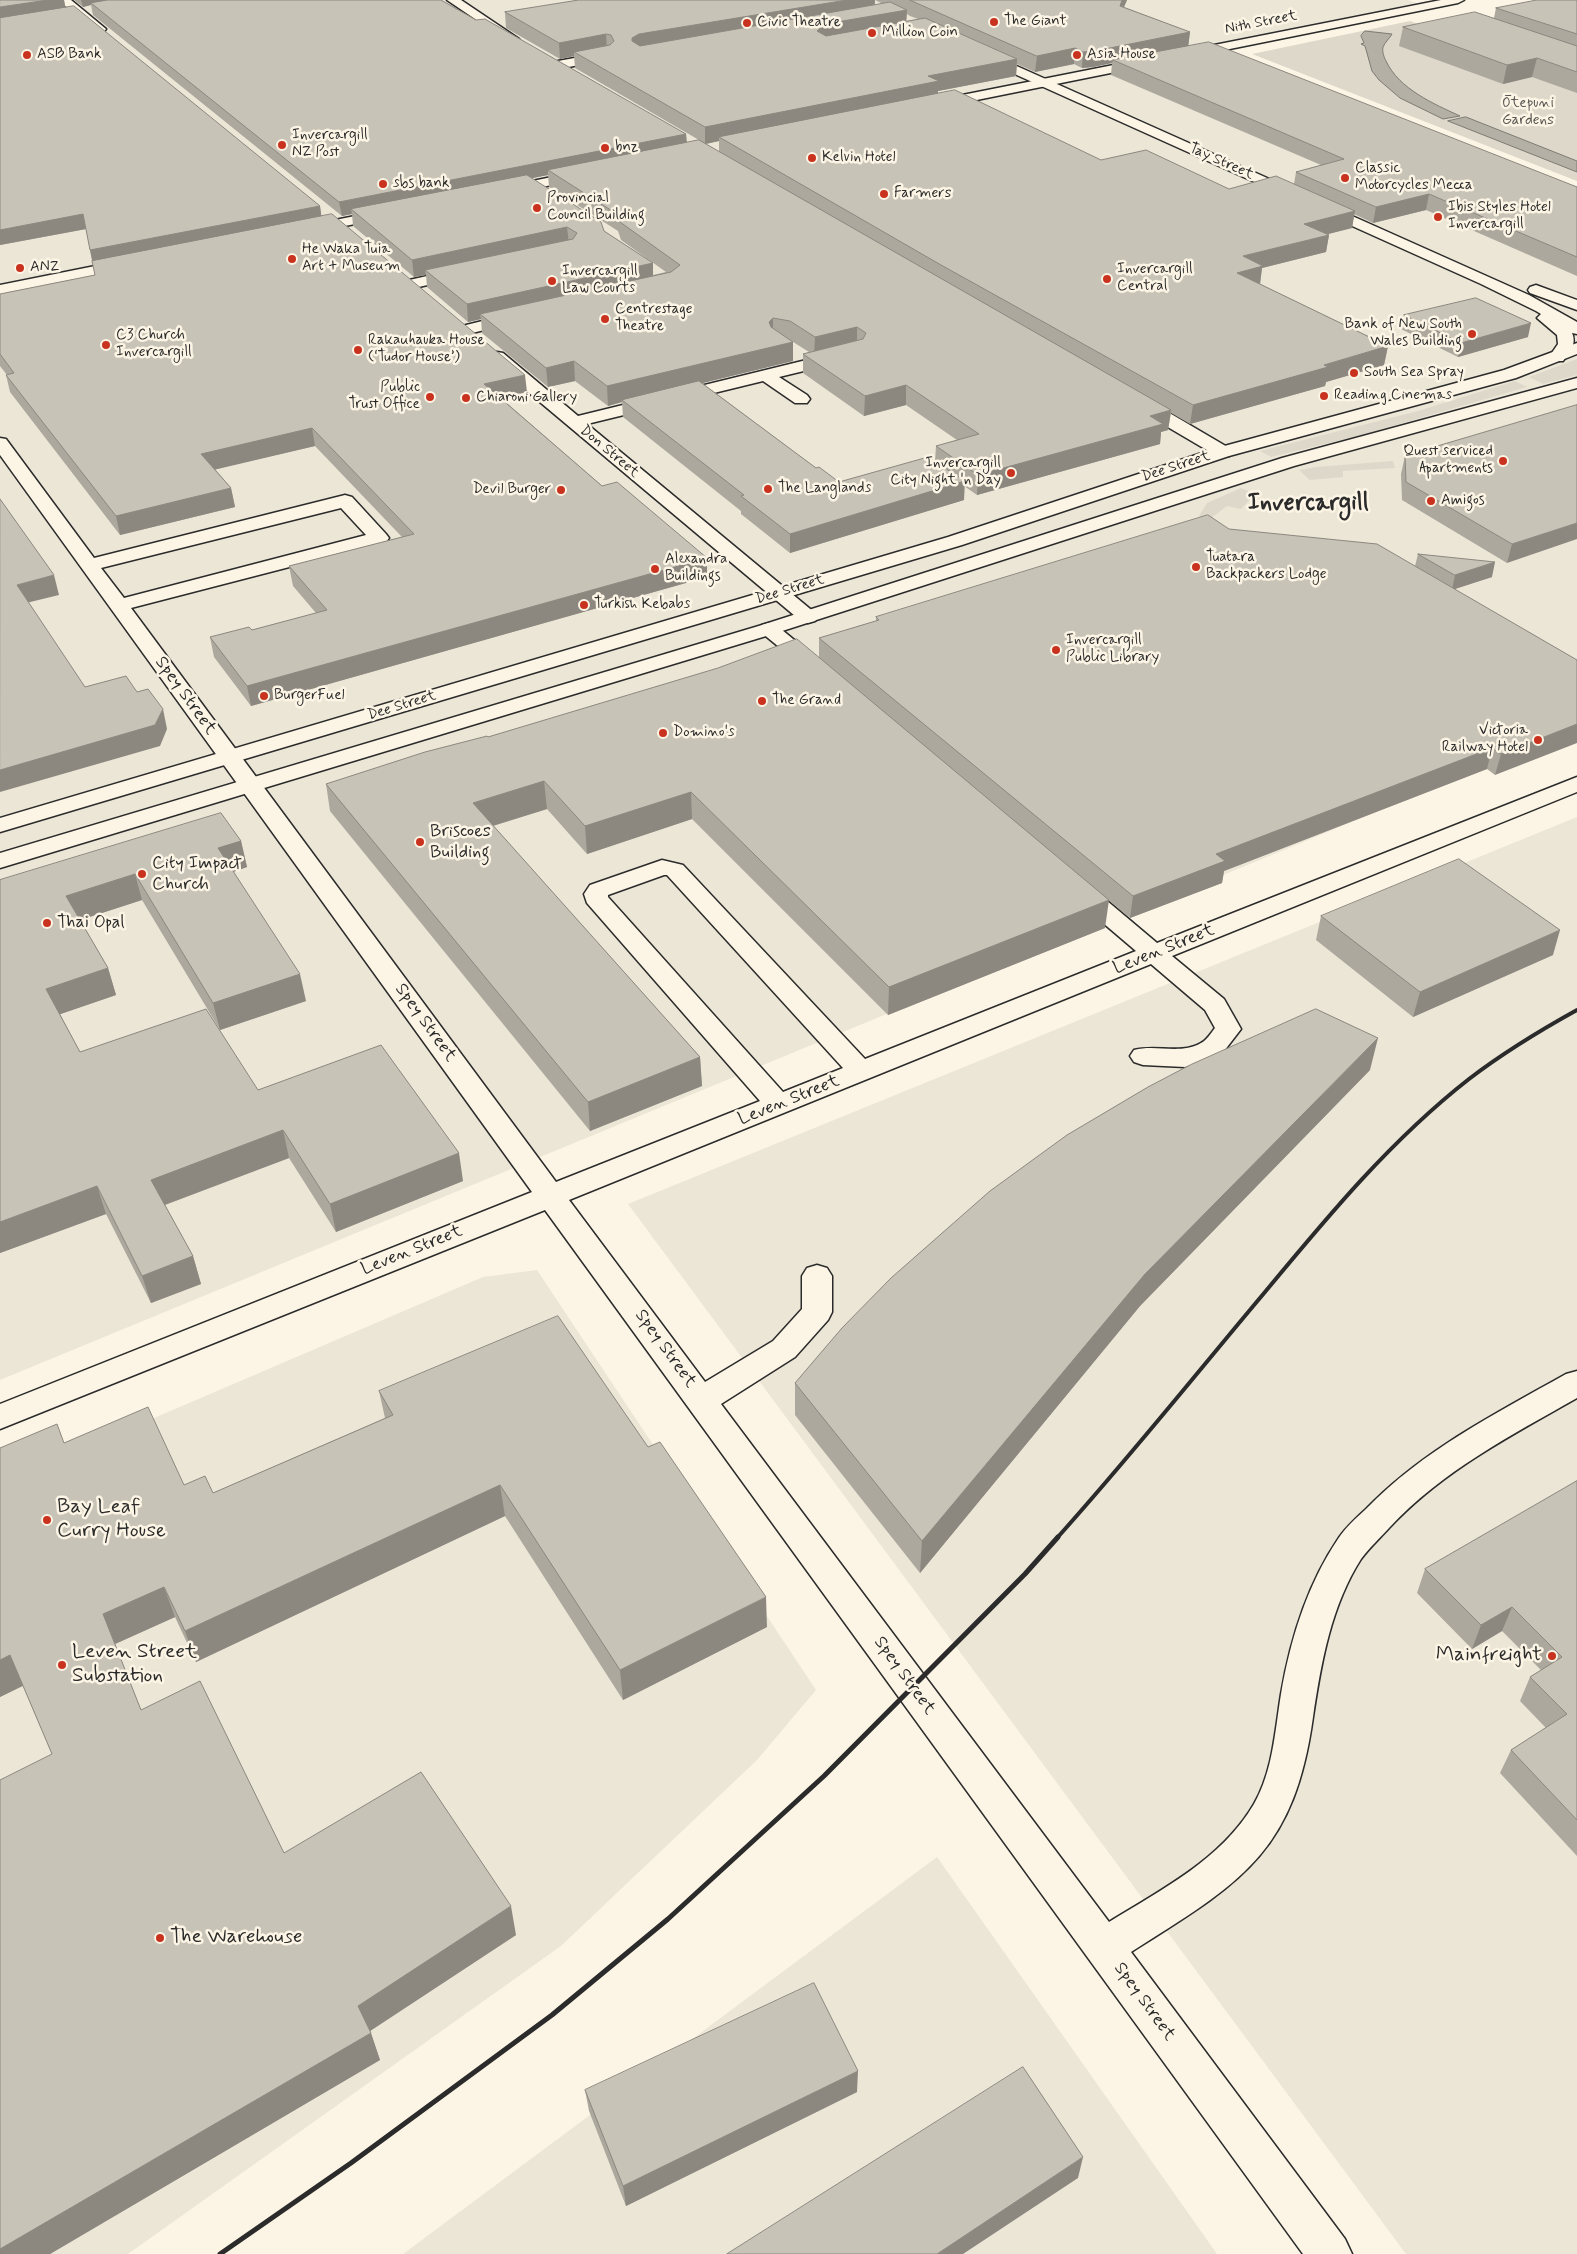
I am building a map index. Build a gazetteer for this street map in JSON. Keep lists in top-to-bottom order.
{
  "streets": {
    "main road": [
      "Nith Street",
      "Tay Street",
      "Don Street",
      "Dee Street",
      "Spey Street",
      "Leven Street"
    ]
  },
  "crossings": [
    ["Nith Street", "Tay Street"],
    ["Don Street", "Dee Street"],
    ["Dee Street", "Spey Street"],
    ["Spey Street", "Leven Street"]
  ],
  "districts": ["Invercargill"],
  "parks": ["Ōtepuni Gardens"],
  "places": [
    "The Giant",
    "Civic Theatre",
    "Million Coin",
    "ASB Bank",
    "Asia House",
    "Invercargill NZ Post",
    "bnz",
    "Kelvin Hotel",
    "Classic Motorcycles Mecca",
    "sbs bank",
    "Farmers",
    "Provincial Council Building",
    "Ibis Styles Hotel Invercargill",
    "He Waka Tuia Art + Museum",
    "ANZ",
    "Invercargill Central",
    "Invercargill Law Courts",
    "Centrestage Theatre",
    "Bank of New South Wales Building",
    "C3 Church Invercargill",
    "Rakauhauka House (‘Tudor House’)",
    "South Sea Spray",
    "Reading Cinemas",
    "Public Trust Office",
    "Chiaroni Gallery",
    "Quest serviced Apartments",
    "Invercargill City Night 'n Day",
    "The Langlands",
    "Devil Burger",
    "Amigos",
    "Tuatara Backpackers Lodge",
    "Alexandra Buildings",
    "Turkish Kebabs",
    "Invercargill Public Library",
    "BurgerFuel",
    "The Grand",
    "Domino's",
    "Victoria Railway Hotel",
    "Briscoes Building",
    "City Impact Church",
    "Thai Opal",
    "Bay Leaf Curry House",
    "Mainfreight",
    "Leven Street Substation",
    "The Warehouse"
  ]
}
